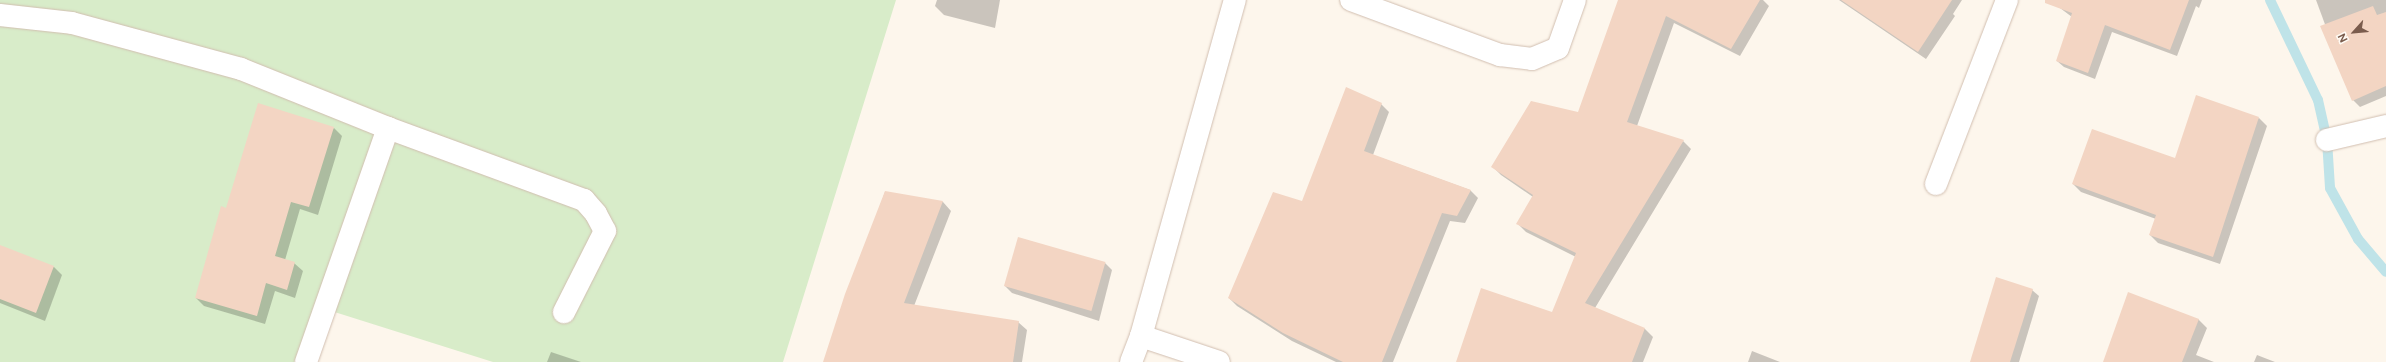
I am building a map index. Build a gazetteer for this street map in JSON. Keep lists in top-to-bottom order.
{
  "north": "bottom left"
}
